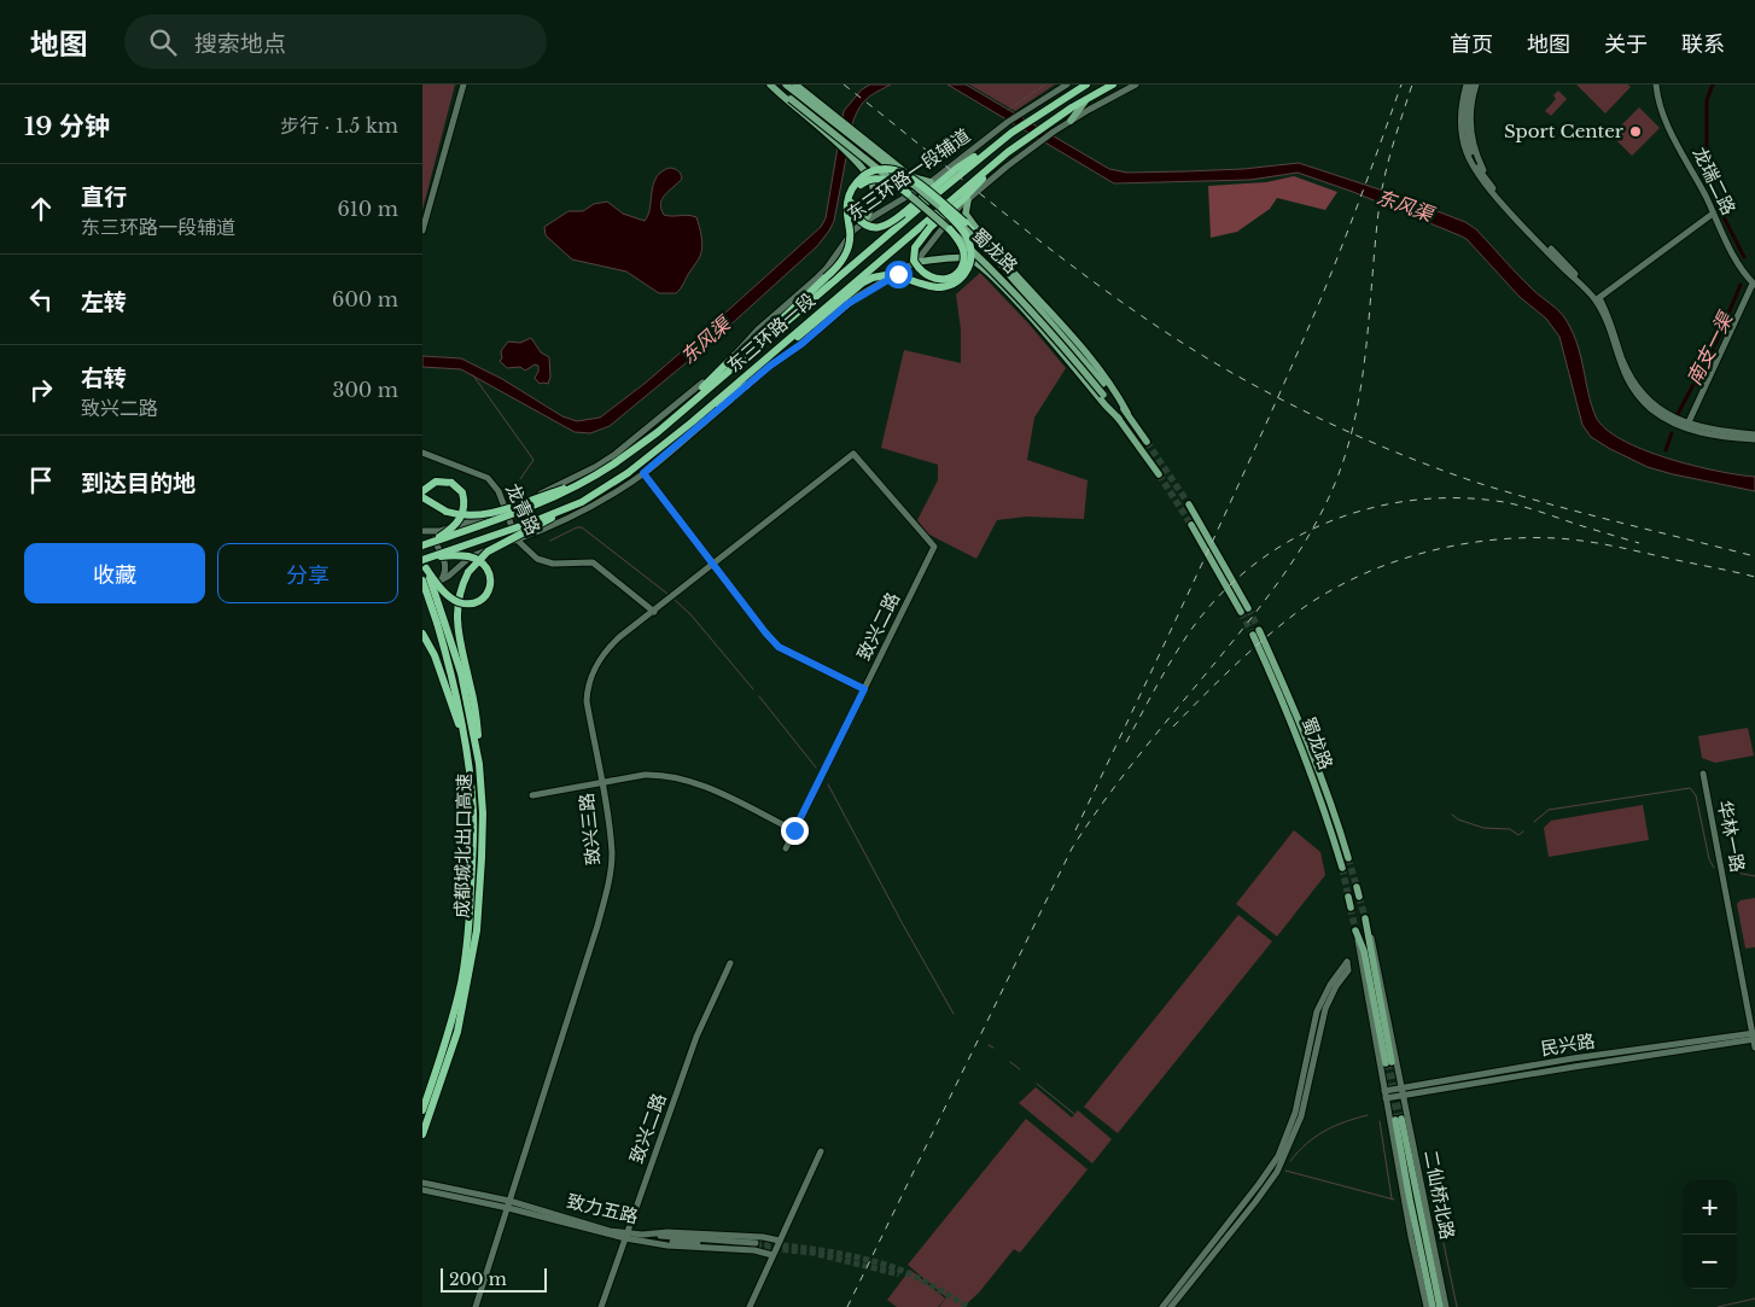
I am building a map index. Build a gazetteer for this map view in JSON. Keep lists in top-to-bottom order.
{
  "streets": {
    "highway": ["东三环路一段", "成都城北出口高速"],
    "main road": ["蜀龙路"],
    "street": [
      "东三环路一段辅道",
      "龙瑞二路",
      "龙青路",
      "致兴二路",
      "致兴三路",
      "华林一路",
      "民兴路",
      "二仙桥北路",
      "致力五路"
    ]
  },
  "crossings": [
    ["东三环路一段辅道", "龙青路"],
    ["东三环路一段", "成都城北出口高速"],
    ["龙青路", "致兴三路"],
    ["致兴二路", "致兴三路"],
    ["致兴二路", "致力五路"],
    ["致兴三路", "致力五路"],
    ["华林一路", "民兴路"],
    ["民兴路", "二仙桥北路"]
  ],
  "water": ["东风渠", "南支一渠"],
  "places": ["Sport Center"],
  "scale_bar": "200 m",
  "page": {
    "header": "地图",
    "search": "搜索地点",
    "nav": [
      "首页",
      "地图",
      "关于",
      "联系"
    ],
    "heading": ["19 分钟", "步行 · 1.5 km"],
    "list": [
      ["直行", "东三环路一段辅道", "610 m"],
      ["左转", "600 m"],
      ["右转", "致兴二路", "300 m"],
      "到达目的地"
    ],
    "buttons": ["收藏", "分享"],
    "map_buttons": ["+", "−"],
    "scale": "200 m"
  }
}
